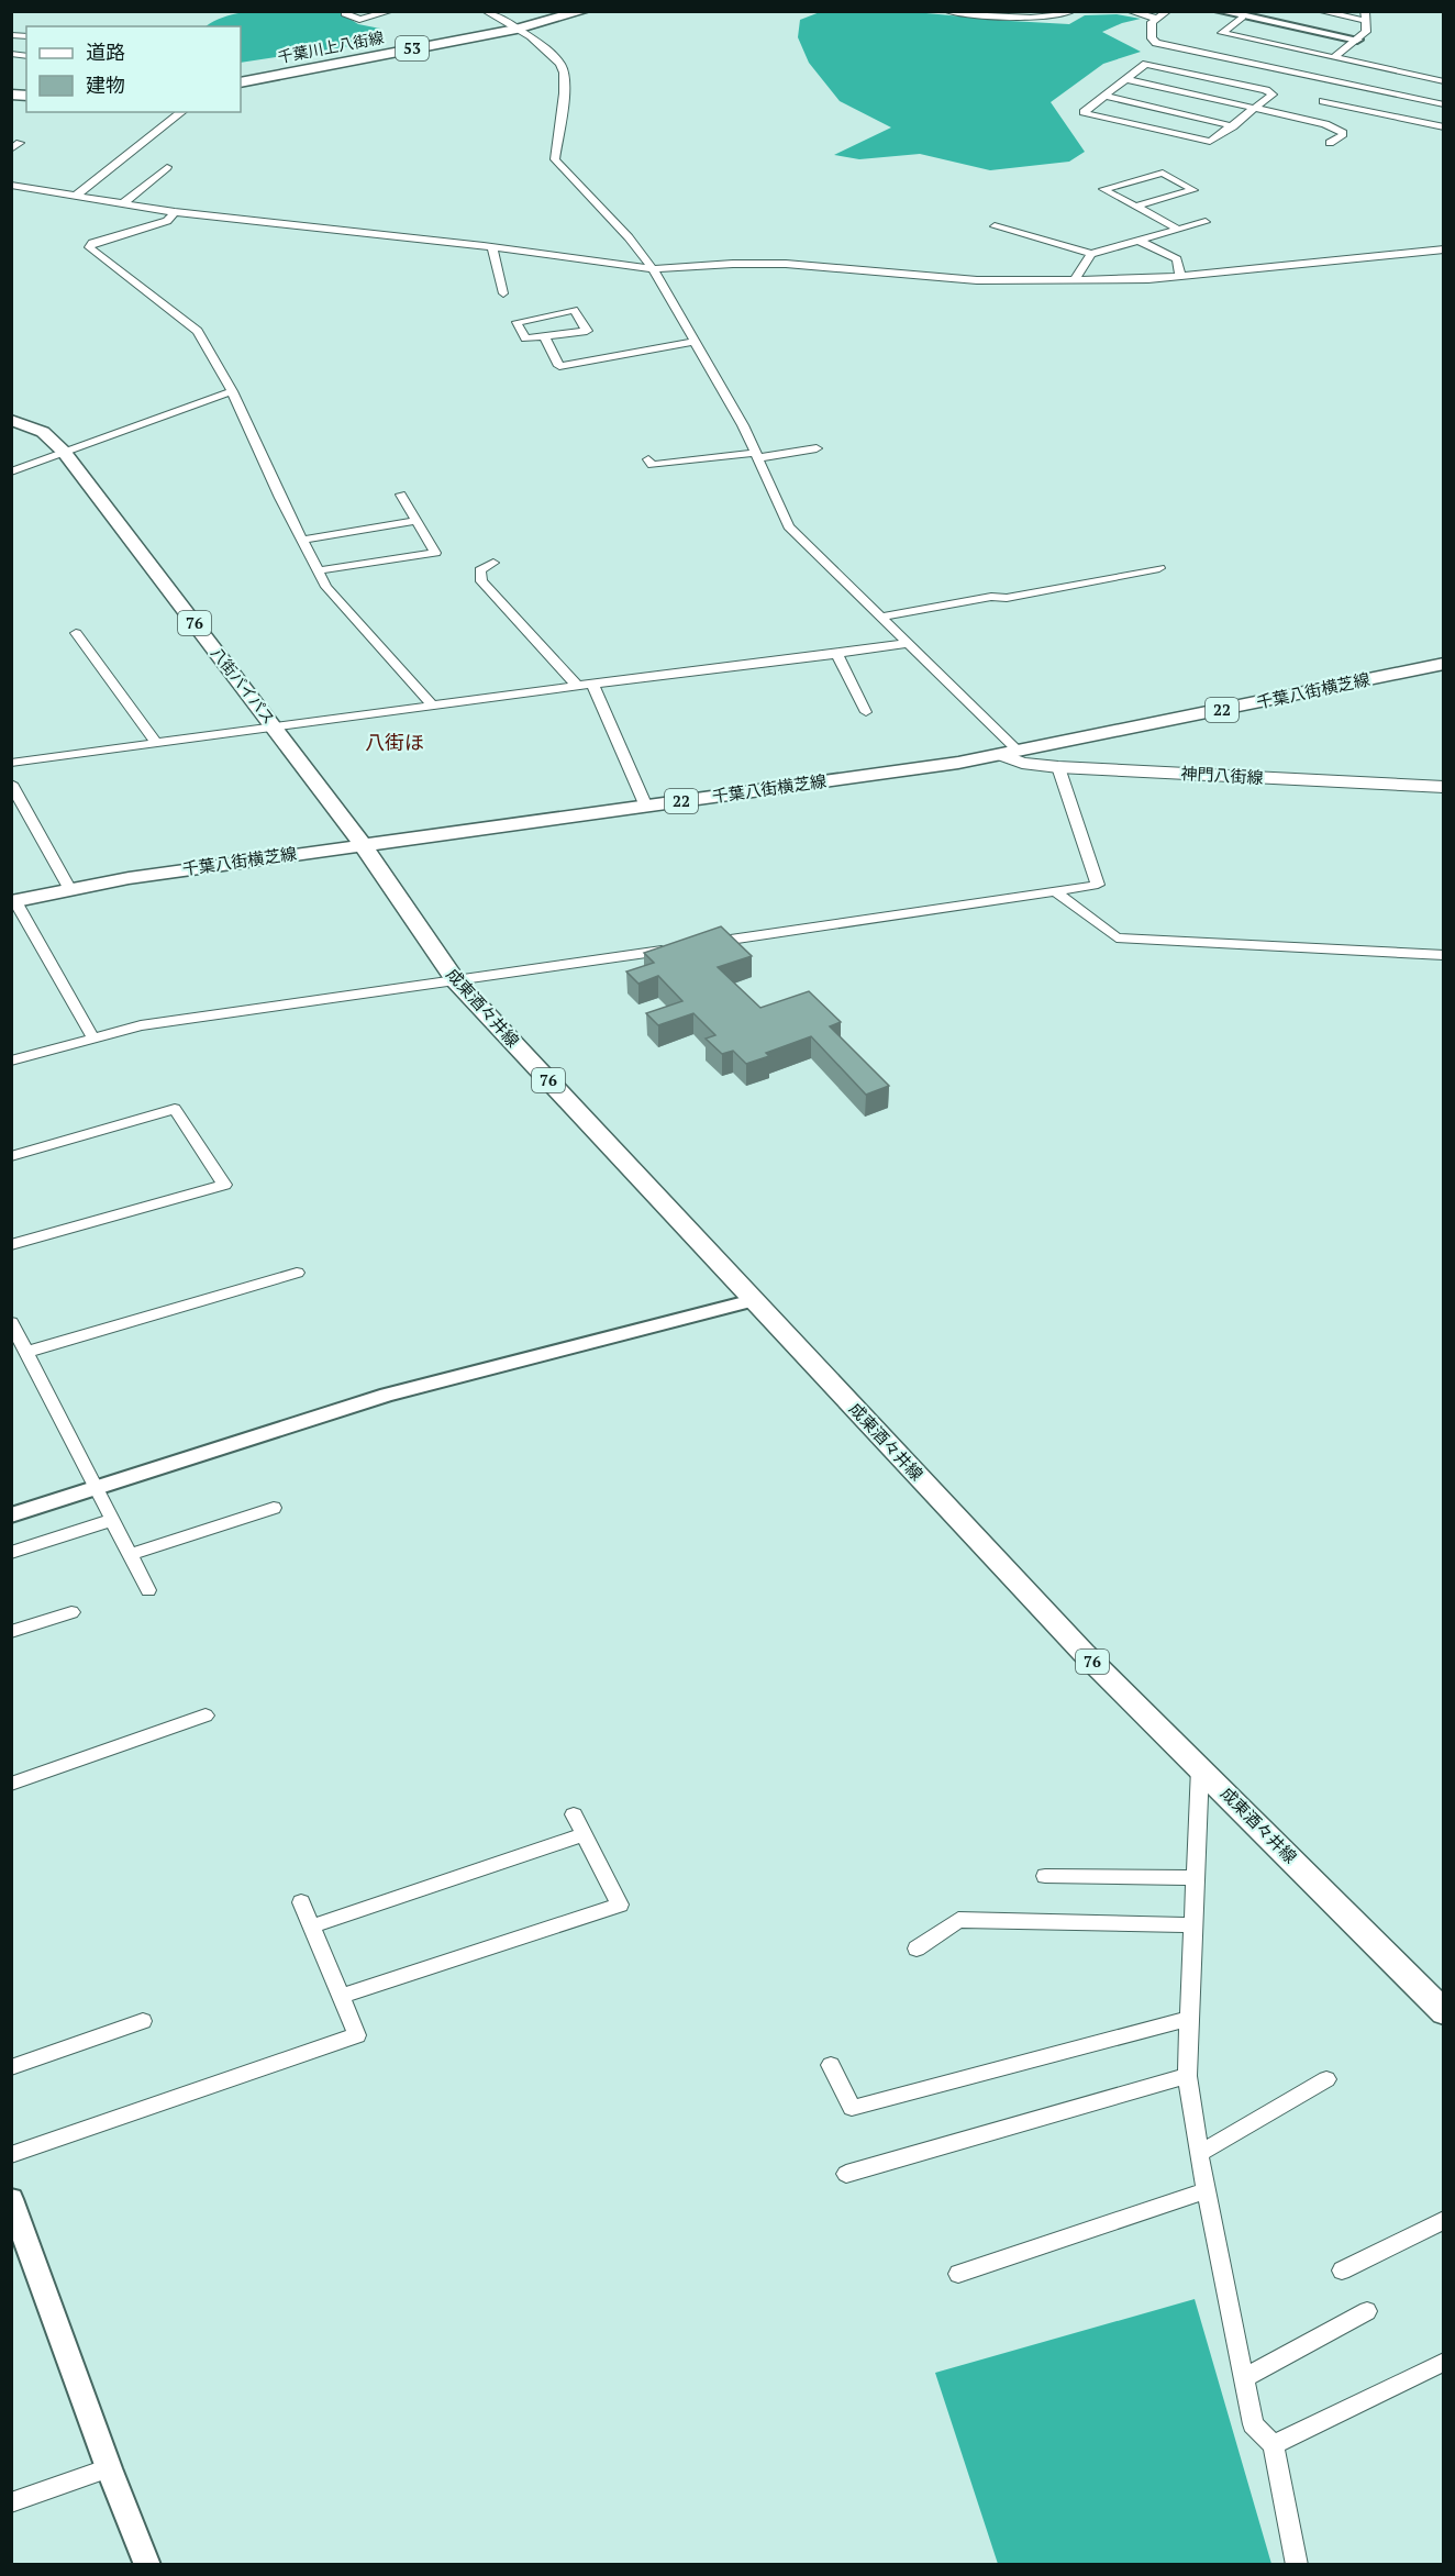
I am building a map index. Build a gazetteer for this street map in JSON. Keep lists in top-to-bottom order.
{
  "streets": {
    "main road": [
      "千葉川上八街線",
      "53",
      "76",
      "八街バイパス",
      "千葉八街横芝線",
      "22",
      "神門八街線",
      "成東酒々井線"
    ]
  },
  "crossings": [
    ["八街バイパス", "千葉八街横芝線"],
    ["八街バイパス", "成東酒々井線"],
    ["千葉八街横芝線", "神門八街線"],
    ["千葉八街横芝線", "成東酒々井線"]
  ],
  "districts": ["八街ほ"],
  "legend": ["道路", "建物"]
}
